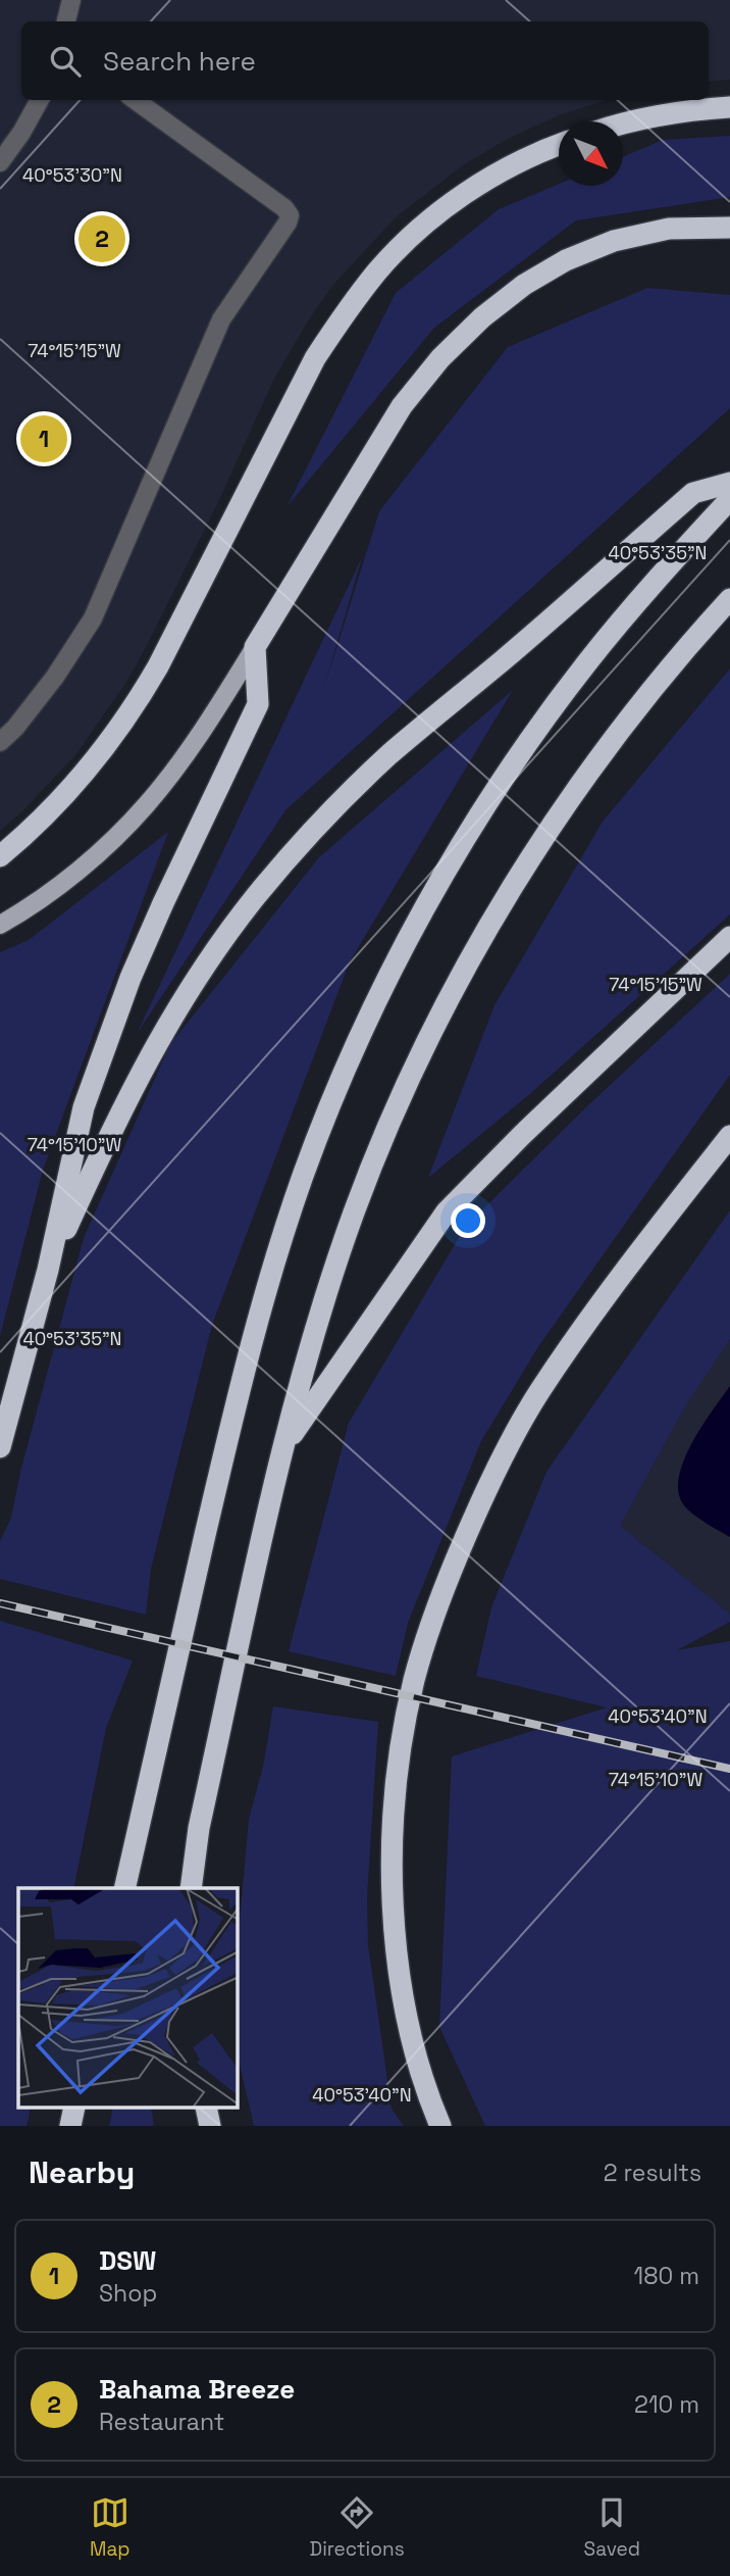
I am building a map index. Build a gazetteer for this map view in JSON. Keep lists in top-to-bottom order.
{
  "north": "bottom right",
  "page": {
    "search": "Search here",
    "pins": ["2", "1"],
    "heading": ["Nearby", "2 results"],
    "list": [
      {
        "mark": "1",
        "name": "DSW",
        "note": "Shop",
        "value": "180 m"
      },
      {
        "mark": "2",
        "name": "Bahama Breeze",
        "note": "Restaurant",
        "value": "210 m"
      }
    ],
    "nav": ["Map", "Directions", "Saved"]
  },
  "coordinates": [
    "40°53'30\"N",
    "74°15'15\"W",
    "40°53'35\"N",
    "74°15'10\"W",
    "40°53'40\"N"
  ]
}
